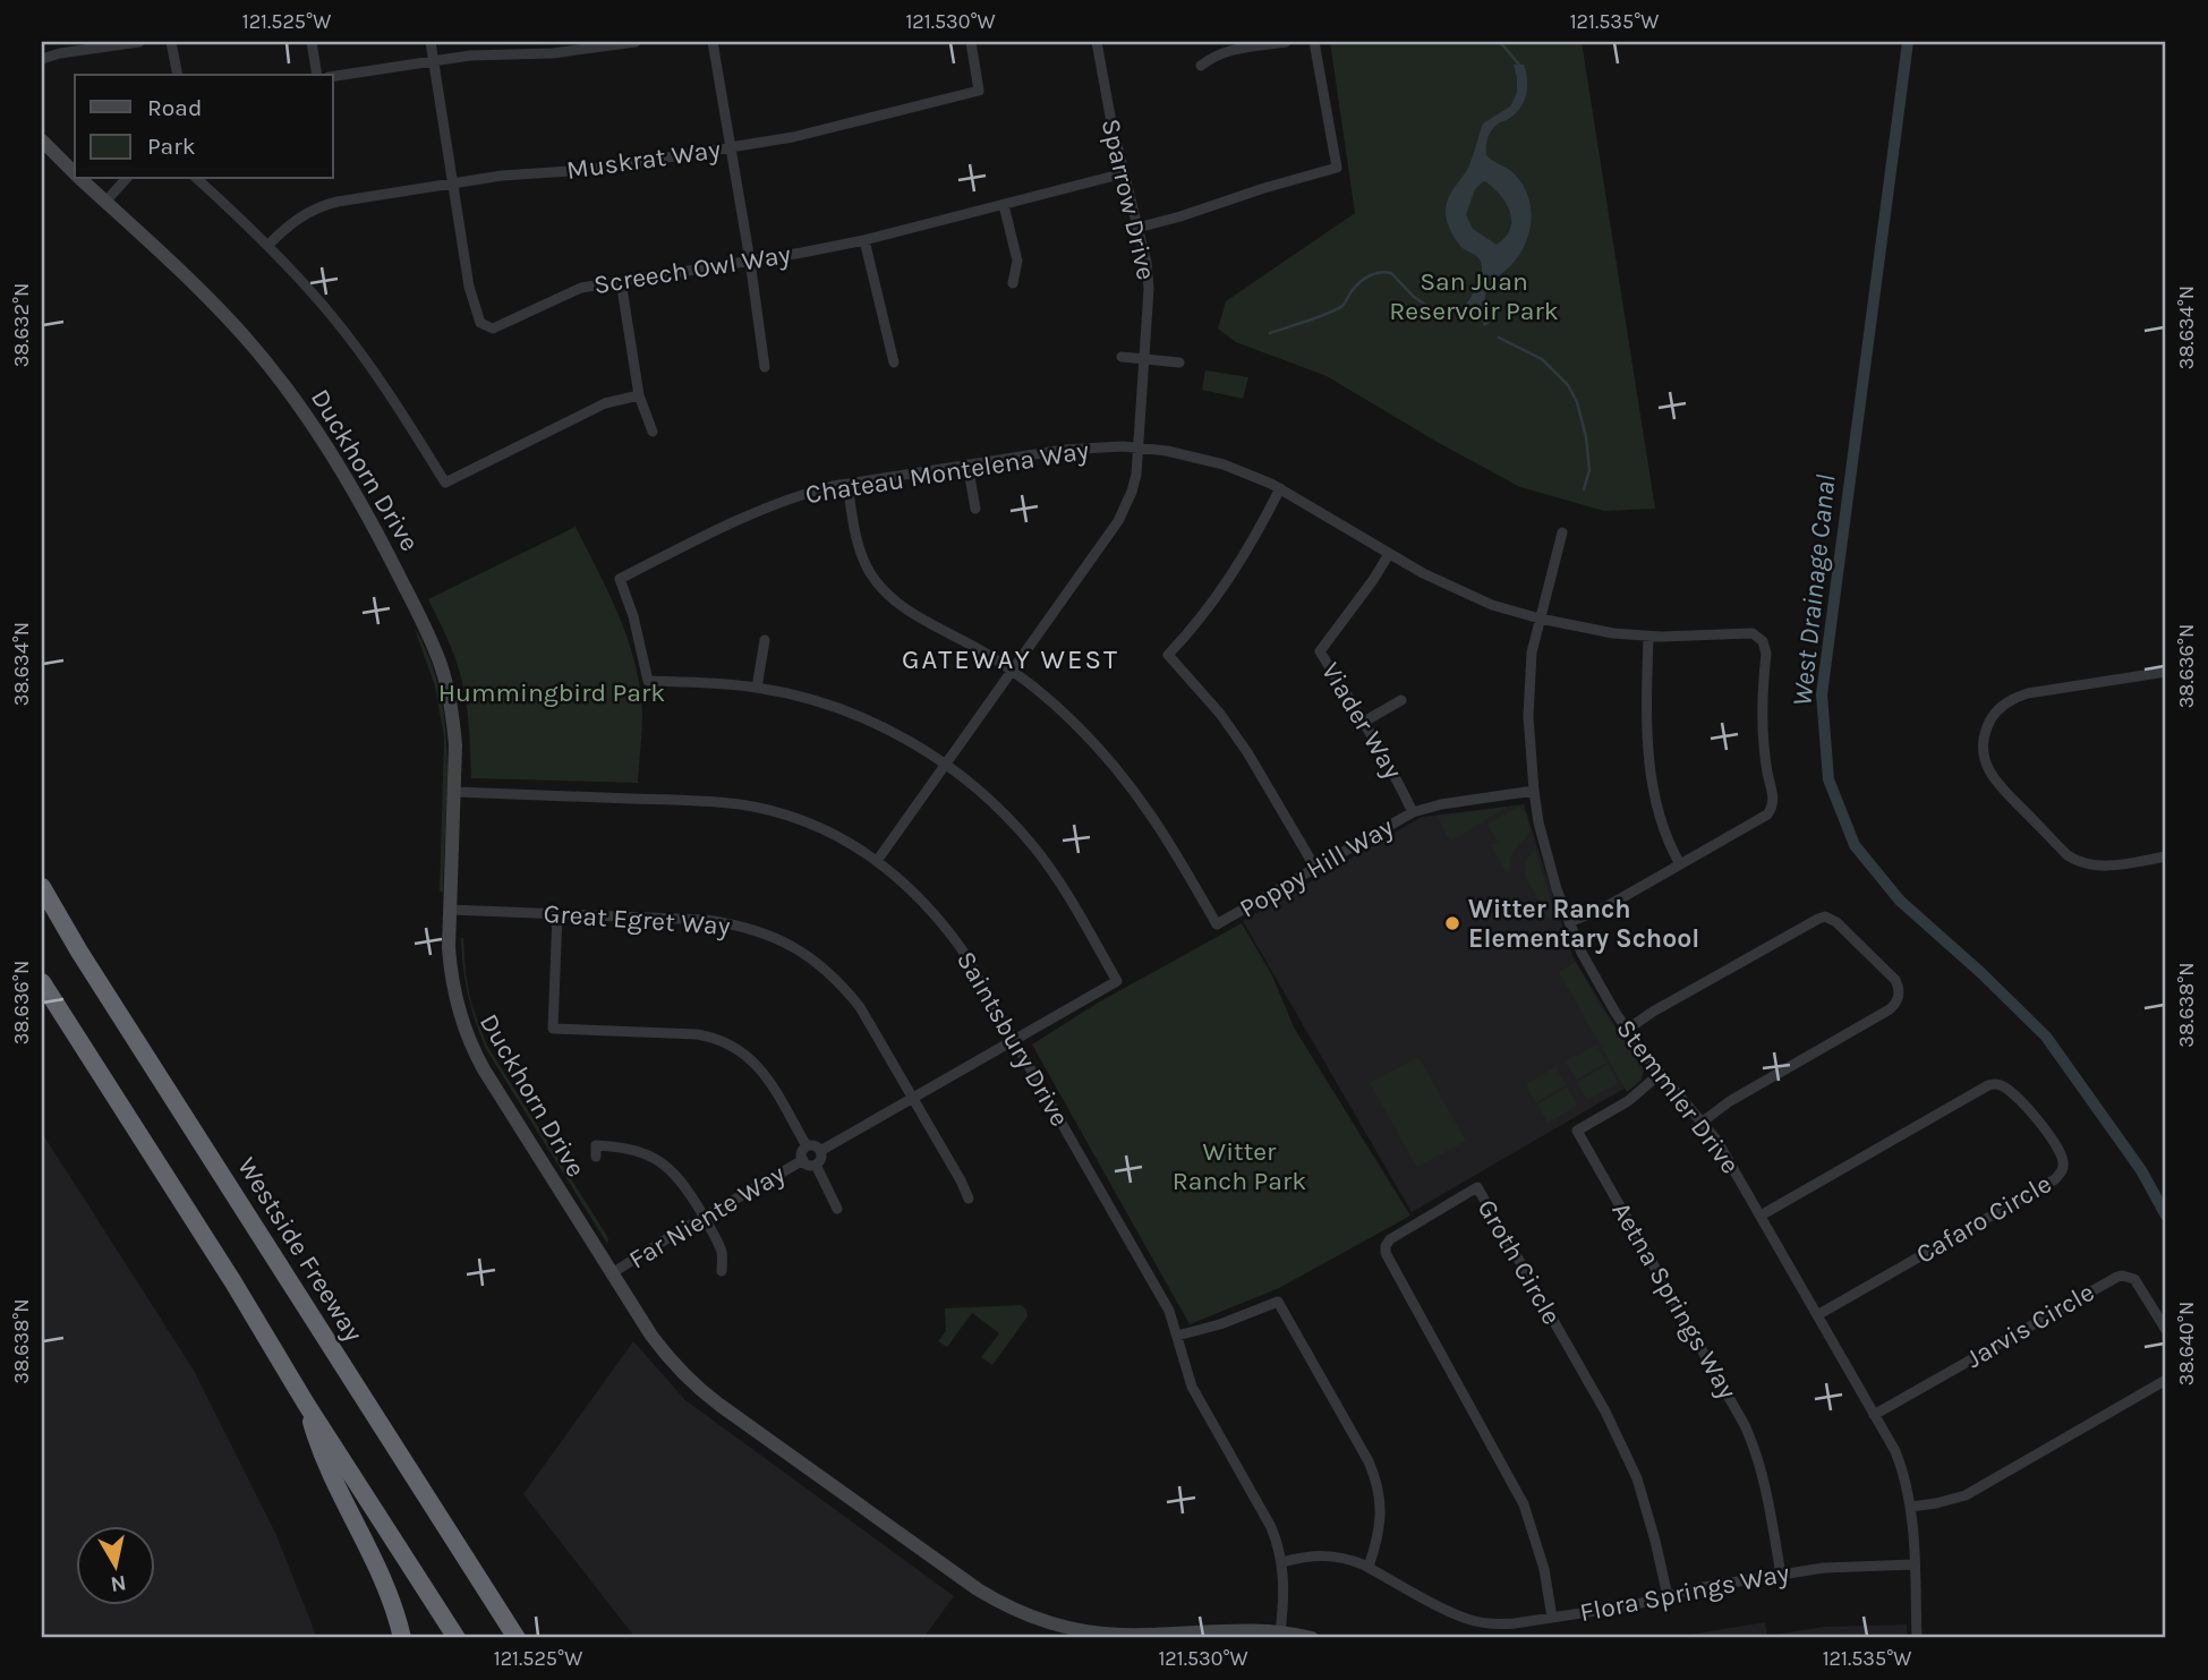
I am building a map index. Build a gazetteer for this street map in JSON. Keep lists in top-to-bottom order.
{
  "streets": {
    "highway": ["Westside Freeway"],
    "street": [
      "Muskrat Way",
      "Sparrow Drive",
      "Screech Owl Way",
      "Duckhorn Drive",
      "Chateau Montelena Way",
      "Viader Way",
      "Poppy Hill Way",
      "Great Egret Way",
      "Saintsbury Drive",
      "Stemmler Drive",
      "Far Niente Way",
      "Cafaro Circle",
      "Groth Circle",
      "Aetna Springs Way",
      "Jarvis Circle",
      "Flora Springs Way"
    ]
  },
  "crossings": [
    ["Muskrat Way", "Screech Owl Way"],
    ["Sparrow Drive", "Screech Owl Way"],
    ["Sparrow Drive", "Chateau Montelena Way"],
    ["Sparrow Drive", "Poppy Hill Way"],
    ["Sparrow Drive", "Saintsbury Drive"],
    ["Duckhorn Drive", "Great Egret Way"],
    ["Duckhorn Drive", "Saintsbury Drive"],
    ["Duckhorn Drive", "Far Niente Way"],
    ["Chateau Montelena Way", "Viader Way"],
    ["Chateau Montelena Way", "Poppy Hill Way"],
    ["Chateau Montelena Way", "Stemmler Drive"],
    ["Viader Way", "Poppy Hill Way"],
    ["Poppy Hill Way", "Stemmler Drive"],
    ["Saintsbury Drive", "Flora Springs Way"],
    ["Stemmler Drive", "Cafaro Circle"],
    ["Stemmler Drive", "Aetna Springs Way"],
    ["Stemmler Drive", "Jarvis Circle"],
    ["Stemmler Drive", "Flora Springs Way"],
    ["Groth Circle", "Flora Springs Way"],
    ["Aetna Springs Way", "Flora Springs Way"]
  ],
  "districts": ["GATEWAY WEST"],
  "water": ["West Drainage Canal"],
  "parks": ["San Juan Reservoir Park", "Hummingbird Park", "Witter Ranch Park"],
  "places": ["Witter Ranch Elementary School"],
  "legend": ["Road", "Park"],
  "north": "bottom",
  "coordinates": [
    "121.525°W",
    "121.530°W",
    "121.535°W",
    "38.632°N",
    "38.634°N",
    "38.636°N",
    "38.638°N",
    "38.640°N"
  ]
}
